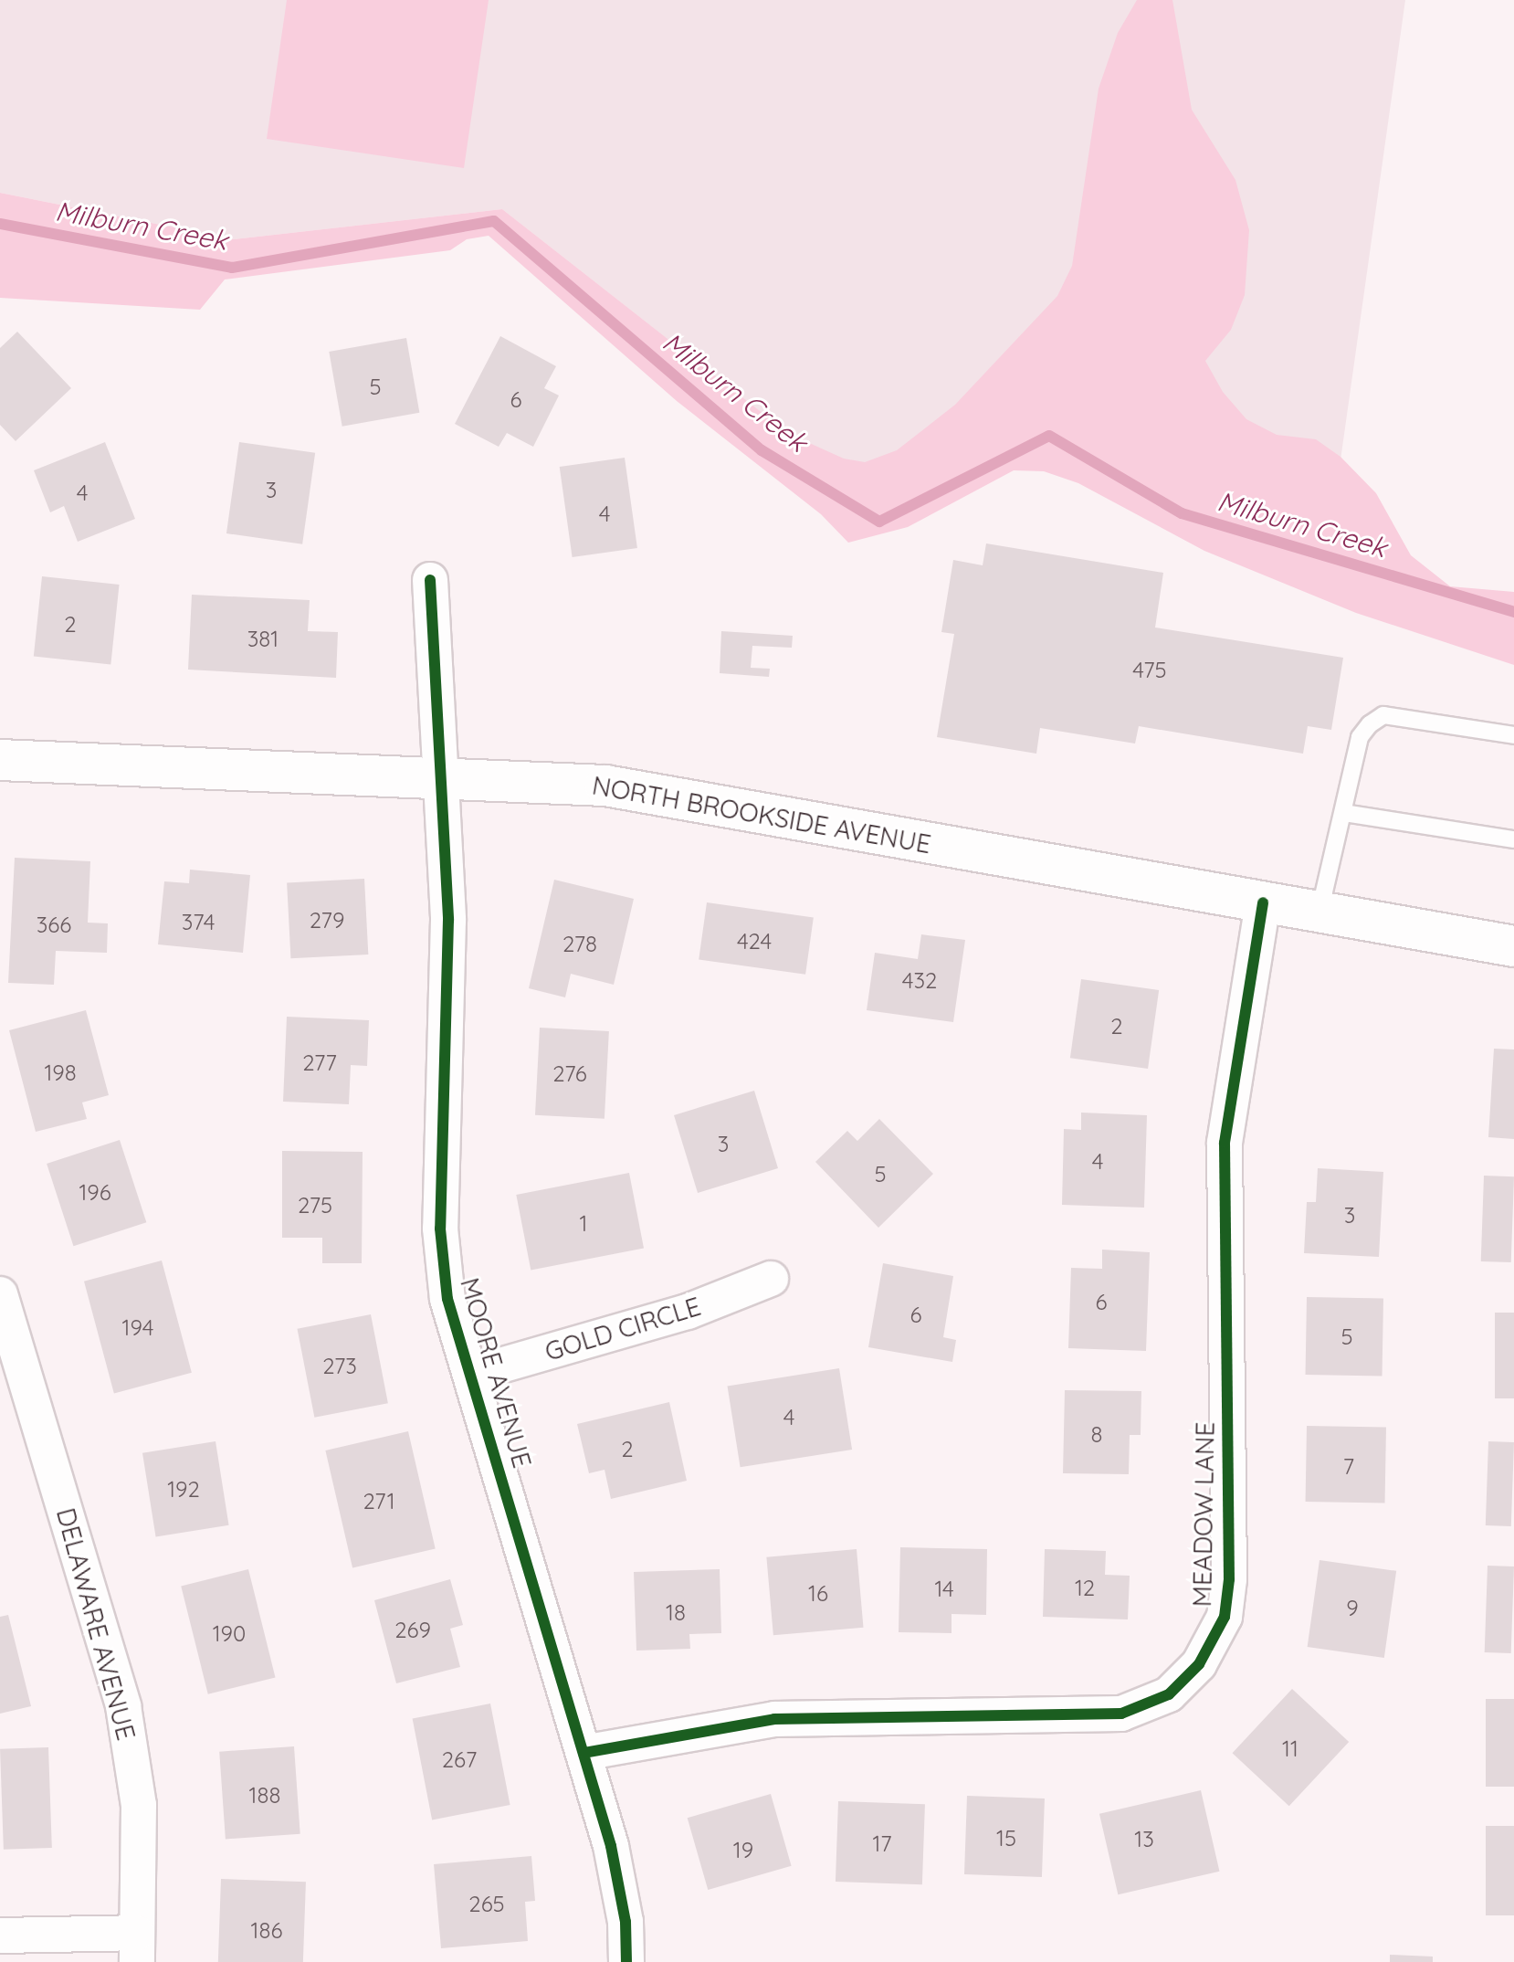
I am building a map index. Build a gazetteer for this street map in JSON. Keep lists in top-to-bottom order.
{
  "streets": {
    "main road": ["NORTH BROOKSIDE AVENUE"],
    "street": [
      "GOLD CIRCLE",
      "MOORE AVENUE",
      "MEADOW LANE",
      "DELAWARE AVENUE"
    ]
  },
  "crossings": [
    ["NORTH BROOKSIDE AVENUE", "MOORE AVENUE"],
    ["NORTH BROOKSIDE AVENUE", "MEADOW LANE"],
    ["GOLD CIRCLE", "MOORE AVENUE"],
    ["MOORE AVENUE", "MEADOW LANE"]
  ],
  "water": ["Milburn Creek"],
  "house_numbers": [
    "5",
    "6",
    "3",
    "4",
    "4",
    "2",
    "381",
    "475",
    "279",
    "374",
    "366",
    "424",
    "278",
    "432",
    "2",
    "277",
    "198",
    "276",
    "3",
    "4",
    "5",
    "196",
    "275",
    "3",
    "1",
    "6",
    "6",
    "194",
    "5",
    "273",
    "4",
    "8",
    "2",
    "7",
    "192",
    "271",
    "12",
    "14",
    "16",
    "9",
    "18",
    "269",
    "190",
    "11",
    "267",
    "188",
    "15",
    "13",
    "17",
    "19",
    "265",
    "186"
  ]
}
